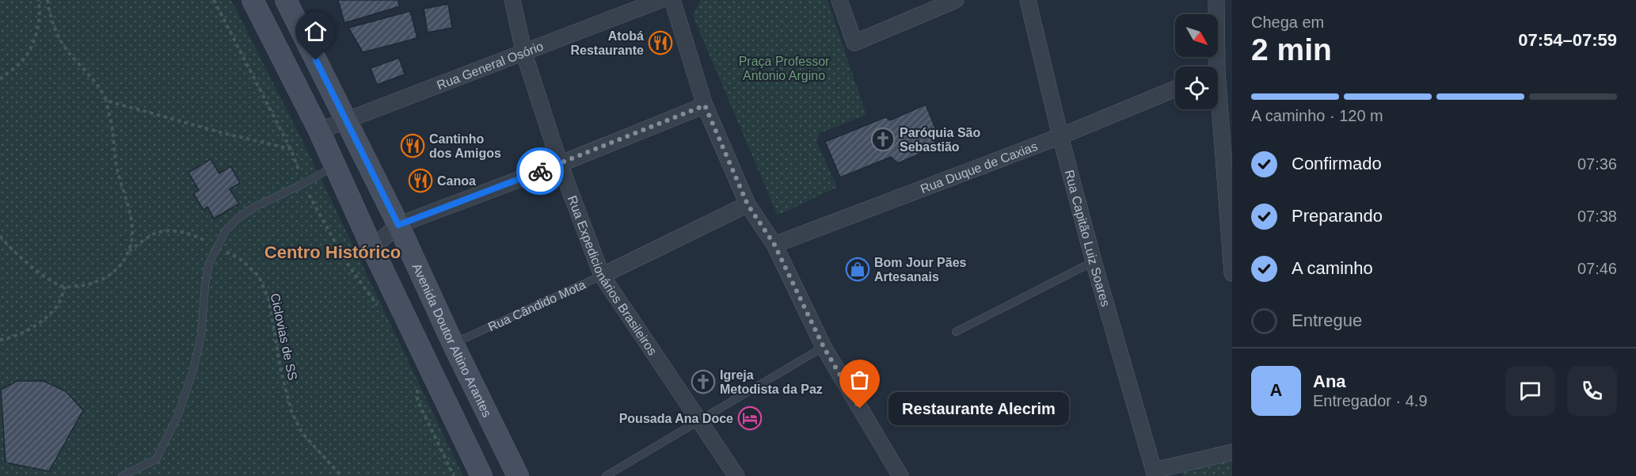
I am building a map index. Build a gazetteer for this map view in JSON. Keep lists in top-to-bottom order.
{
  "streets": {
    "main road": ["Avenida Doutor Altino Arantes"],
    "street": [
      "Rua General Osório",
      "Rua Duque de Caxias",
      "Rua Capitão Luiz Soares",
      "Rua Expedicionários Brasileiros",
      "Rua Cândido Mota"
    ],
    "path": ["Ciclovias de SS"]
  },
  "crossings": [
    ["Rua General Osório", "Rua Expedicionários Brasileiros"],
    ["Rua General Osório", "Avenida Doutor Altino Arantes"],
    ["Rua Duque de Caxias", "Rua Capitão Luiz Soares"],
    ["Rua Expedicionários Brasileiros", "Rua Cândido Mota"],
    ["Rua Cândido Mota", "Avenida Doutor Altino Arantes"]
  ],
  "districts": ["Centro Histórico"],
  "parks": ["Praça Professor Antonio Argino"],
  "places": {
    "restaurant": ["Atobá Restaurante", "Cantinho dos Amigos", "Canoa"],
    "church": ["Paróquia São Sebastião", "Igreja Metodista da Paz"],
    "shop": ["Bom Jour Pães Artesanais"],
    "other": ["Restaurante Alecrim"],
    "hotel": ["Pousada Ana Doce"]
  },
  "north": "bottom right",
  "page": {
    "heading": ["2 min", "Chega em", "07:54–07:59"],
    "panel": ["Ana", "Entregador · 4.9"],
    "bar": "A caminho · 120 m",
    "list": [
      ["Confirmado", "07:36"],
      ["Preparando", "07:38"],
      ["A caminho", "07:46"],
      "Entregue"
    ],
    "round": "A",
    "bubble": "Restaurante Alecrim"
  }
}
